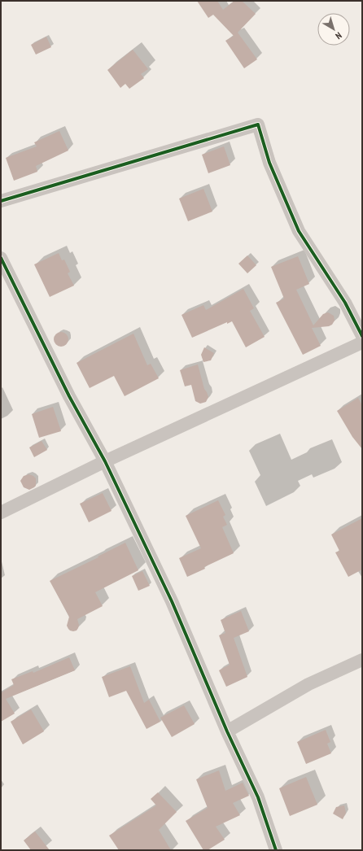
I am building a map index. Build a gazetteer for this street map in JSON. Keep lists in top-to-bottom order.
{
  "north": "bottom right"
}
